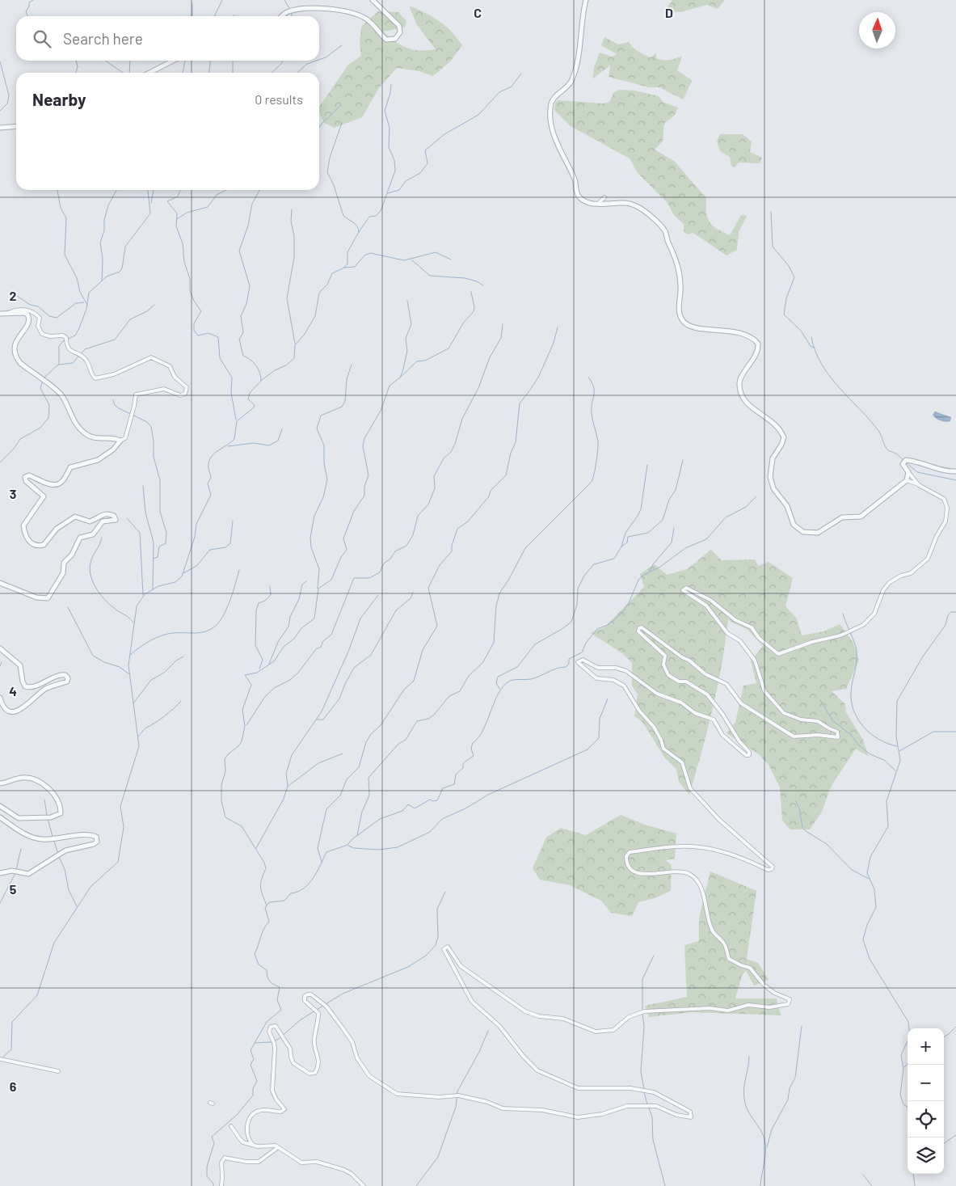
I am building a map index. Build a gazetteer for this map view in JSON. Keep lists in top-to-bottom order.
{
  "north": "top",
  "page": {
    "search": "Search here",
    "heading": ["Nearby", "0 results"],
    "map_buttons": ["+", "−"]
  },
  "grid": {
    "columns": ["C", "D"],
    "rows": [
      "2",
      "3",
      "4",
      "5",
      "6"
    ]
  }
}
